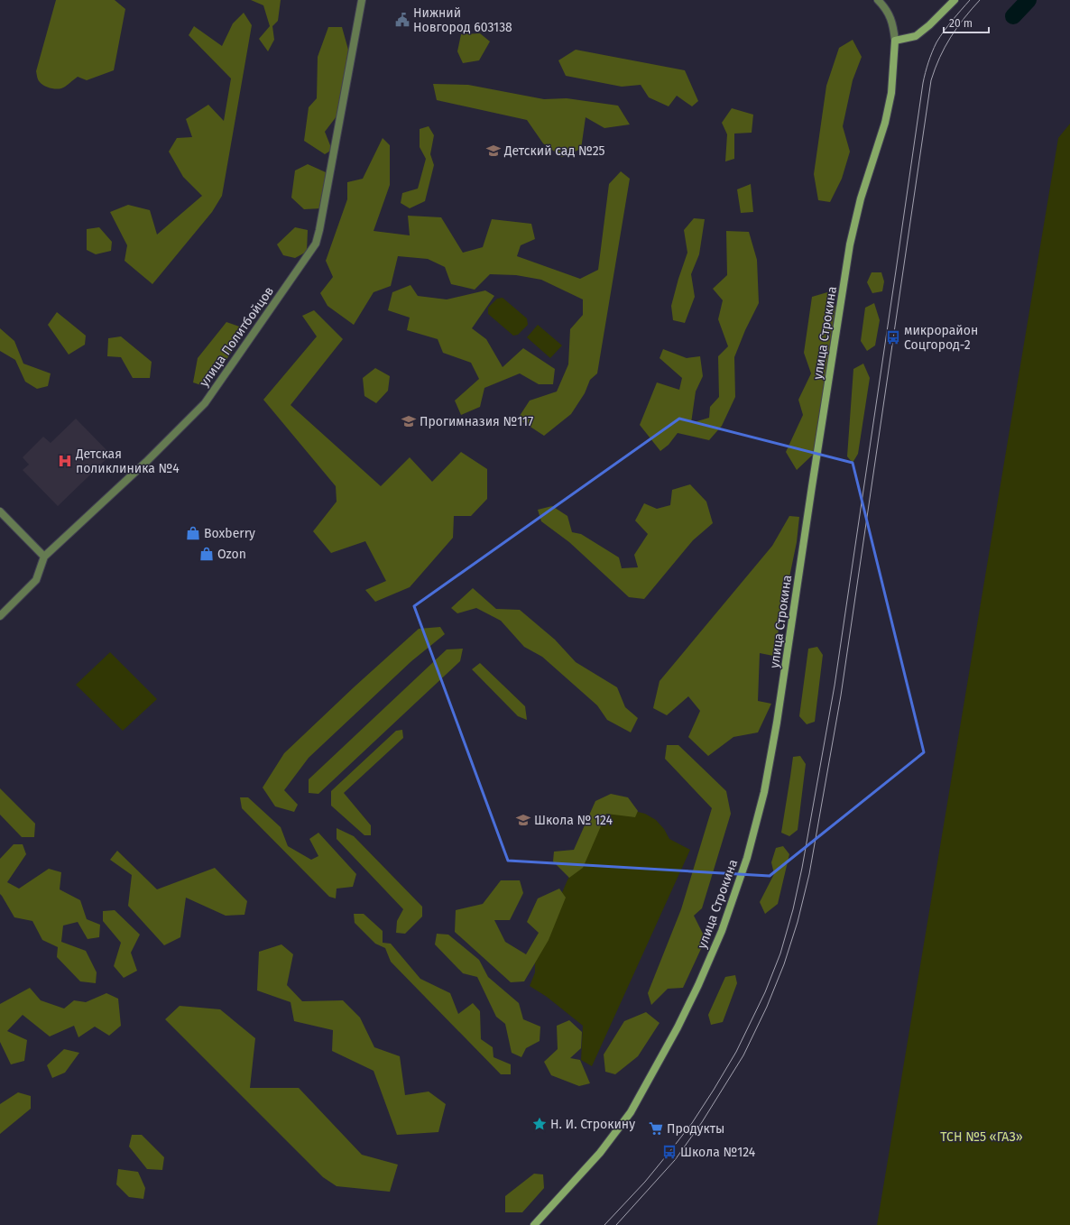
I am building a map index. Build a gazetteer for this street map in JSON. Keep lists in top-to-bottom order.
{
  "streets": {
    "street": ["улица Строкина", "улица Политбойцов"]
  },
  "parks": ["ТСН №5 «ГАЗ»"],
  "places": {
    "public building": ["Нижний Новгород 603138"],
    "school or university": ["Детский сад №25", "Прогимназия №117", "Школа № 124"],
    "bus stop": ["микрорайон Соцгород-2", "Школа №124"],
    "hospital": ["Детская поликлиника №4"],
    "shop": ["Boxberry", "Ozon"],
    "place": ["Н. И. Строкину"],
    "supermarket": ["Продукты"]
  },
  "scale_bar": "20 m"
}
